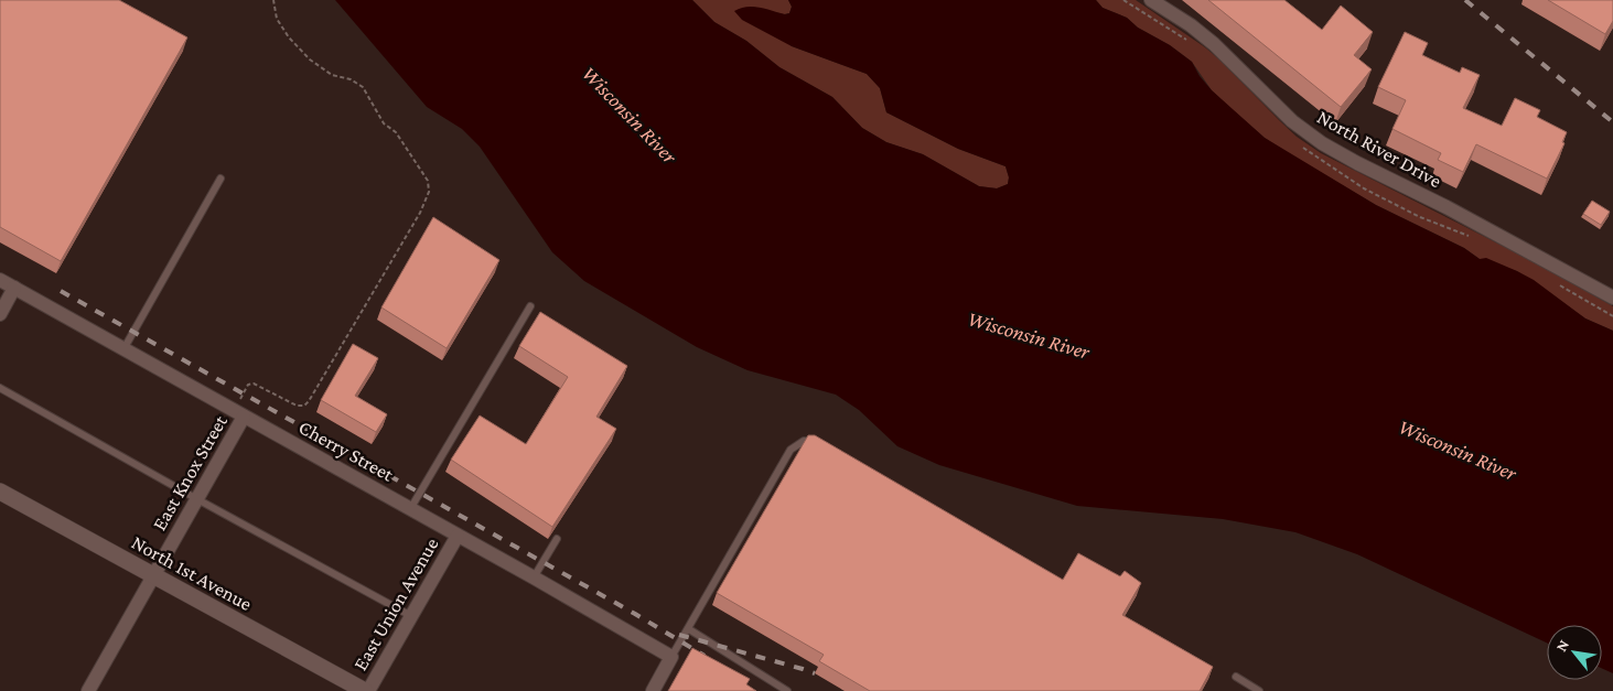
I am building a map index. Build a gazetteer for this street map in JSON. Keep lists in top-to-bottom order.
{
  "streets": {
    "street": [
      "North River Drive",
      "Cherry Street",
      "East Knox Street",
      "North 1st Avenue",
      "East Union Avenue"
    ]
  },
  "crossings": [
    ["Cherry Street", "East Knox Street"],
    ["Cherry Street", "East Union Avenue"],
    ["East Knox Street", "North 1st Avenue"],
    ["North 1st Avenue", "East Union Avenue"]
  ],
  "water": ["Wisconsin River"],
  "north": "top left"
}
